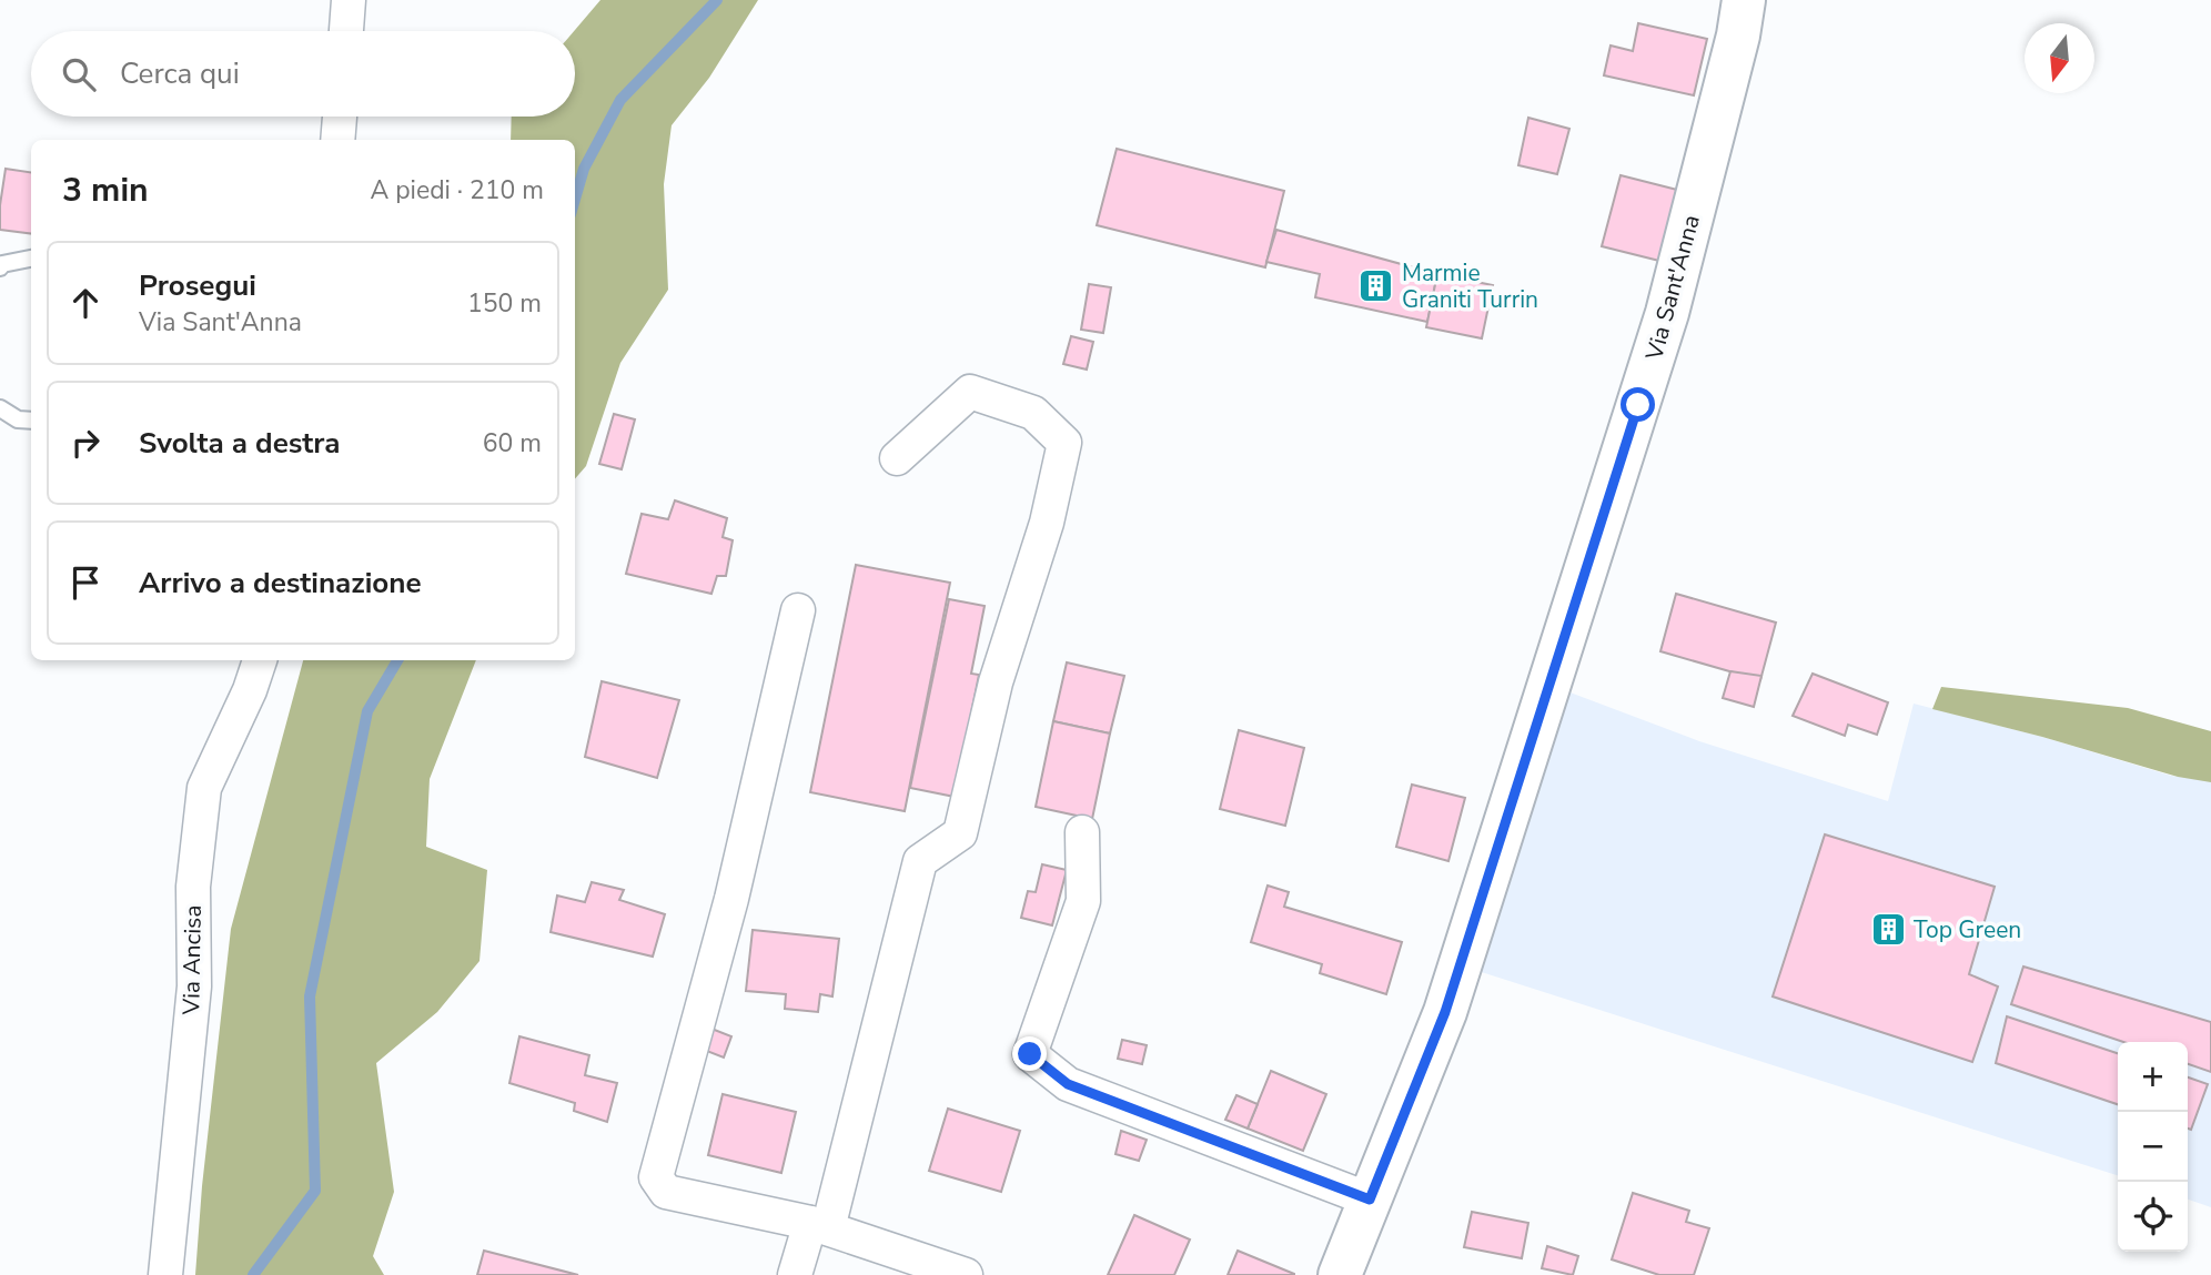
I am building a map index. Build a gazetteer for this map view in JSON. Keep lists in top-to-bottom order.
{
  "streets": {
    "main road": ["Via Sant'Anna"],
    "street": ["Via Ancisa"]
  },
  "places": {
    "building": ["Marmie Graniti Turrin", "Top Green"]
  },
  "north": "bottom",
  "page": {
    "search": "Cerca qui",
    "heading": ["3 min", "A piedi · 210 m"],
    "list": [
      ["Prosegui", "Via Sant'Anna", "150 m"],
      ["Svolta a destra", "60 m"],
      "Arrivo a destinazione"
    ],
    "map_buttons": ["+", "−"]
  }
}
